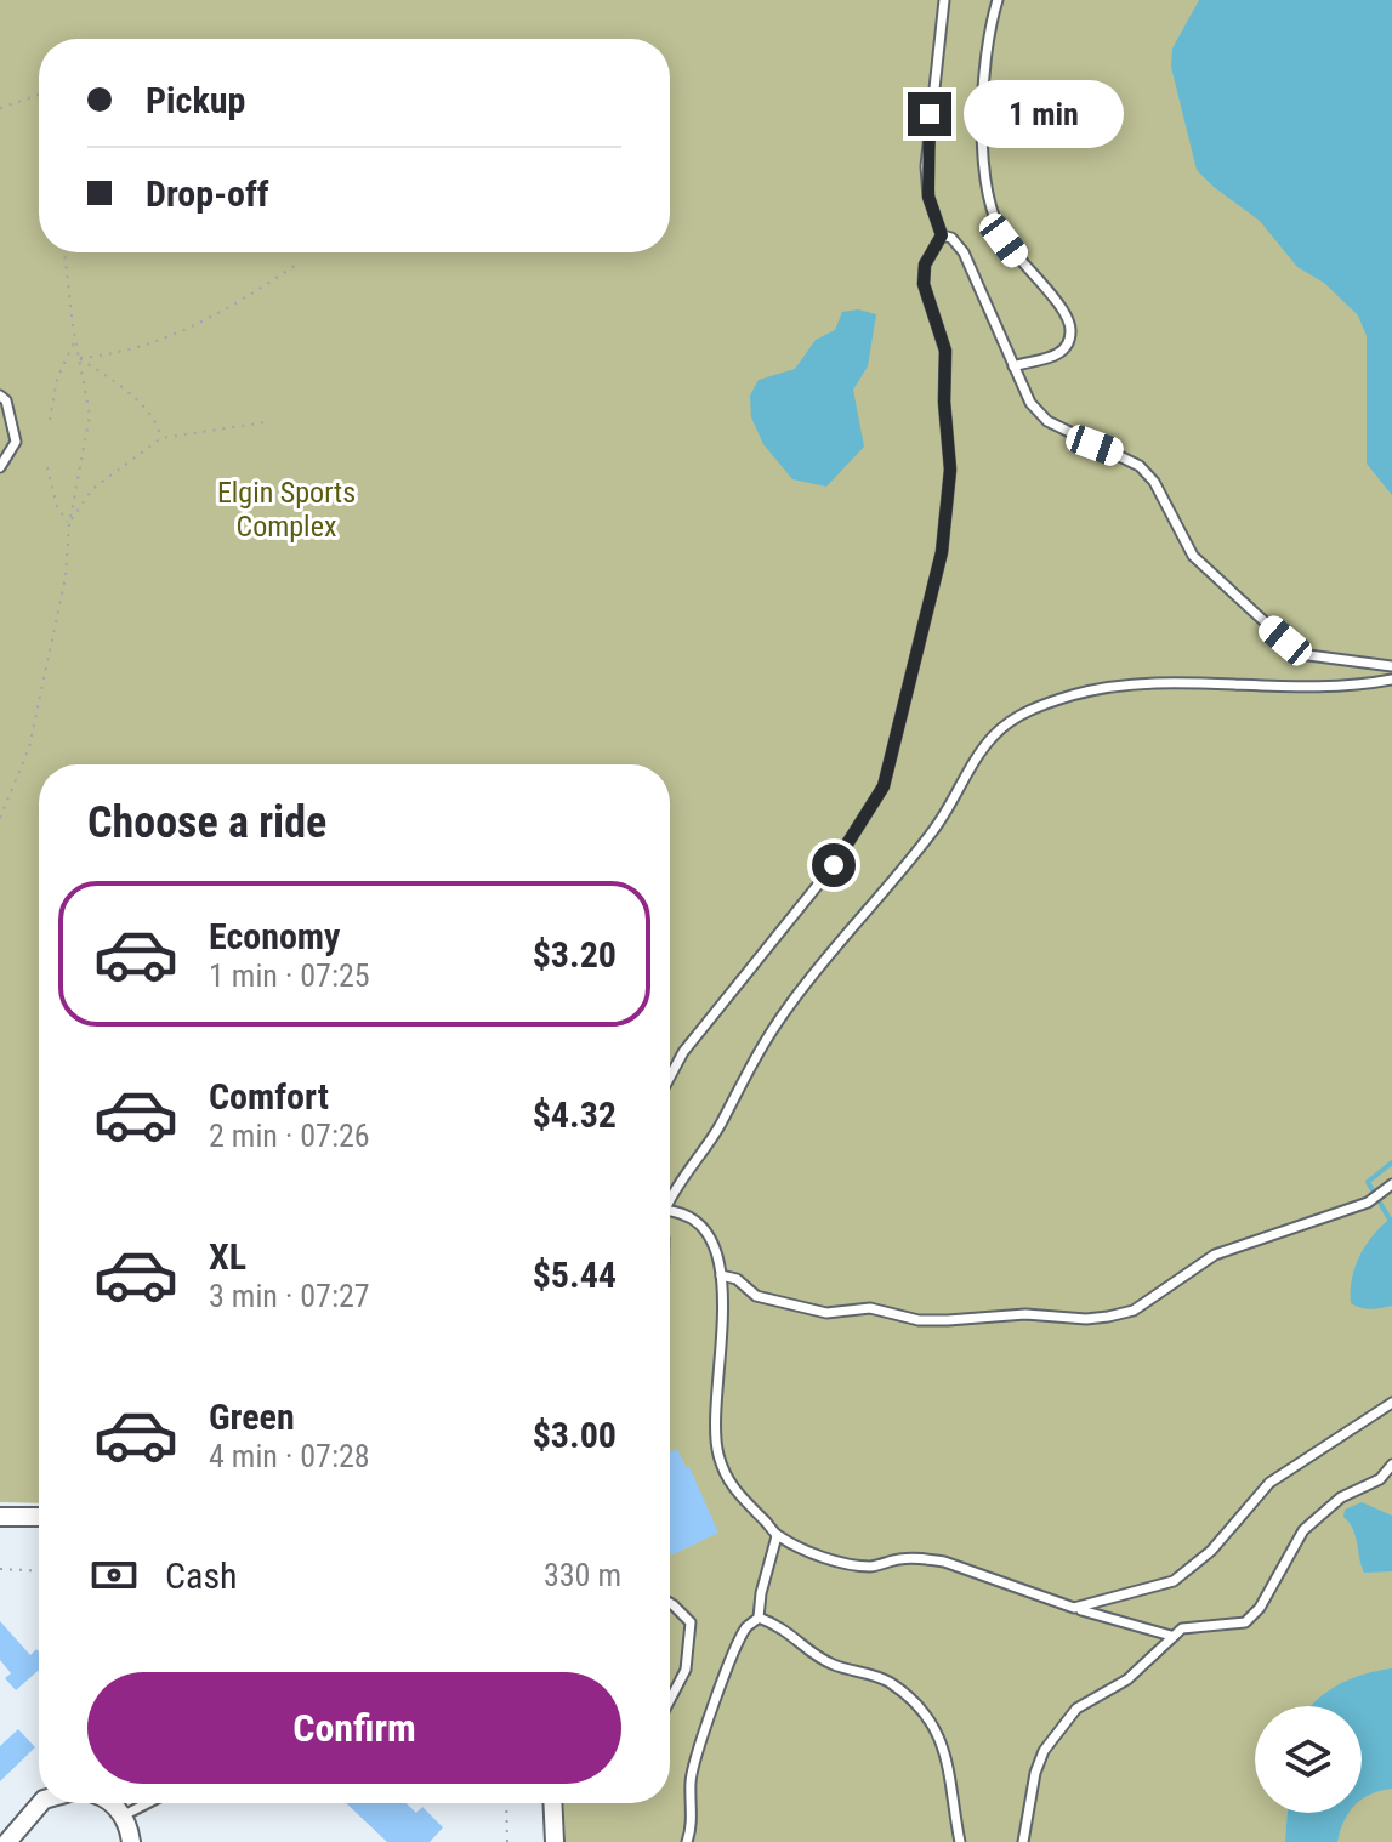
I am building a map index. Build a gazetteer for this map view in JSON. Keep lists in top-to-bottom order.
{
  "parks": ["Elgin Sports Complex"],
  "page": {
    "banner": ["Pickup", "Drop-off"],
    "bubble": "1 min",
    "heading": "Choose a ride",
    "list": [
      {
        "name": "Economy",
        "note": "1 min · 07:25",
        "value": "$3.20"
      },
      {
        "name": "Comfort",
        "note": "2 min · 07:26",
        "value": "$4.32"
      },
      {
        "name": "XL",
        "note": "3 min · 07:27",
        "value": "$5.44"
      },
      {
        "name": "Green",
        "note": "4 min · 07:28",
        "value": "$3.00"
      }
    ],
    "pay": ["Cash", "330 m"],
    "buttons": "Confirm"
  }
}
